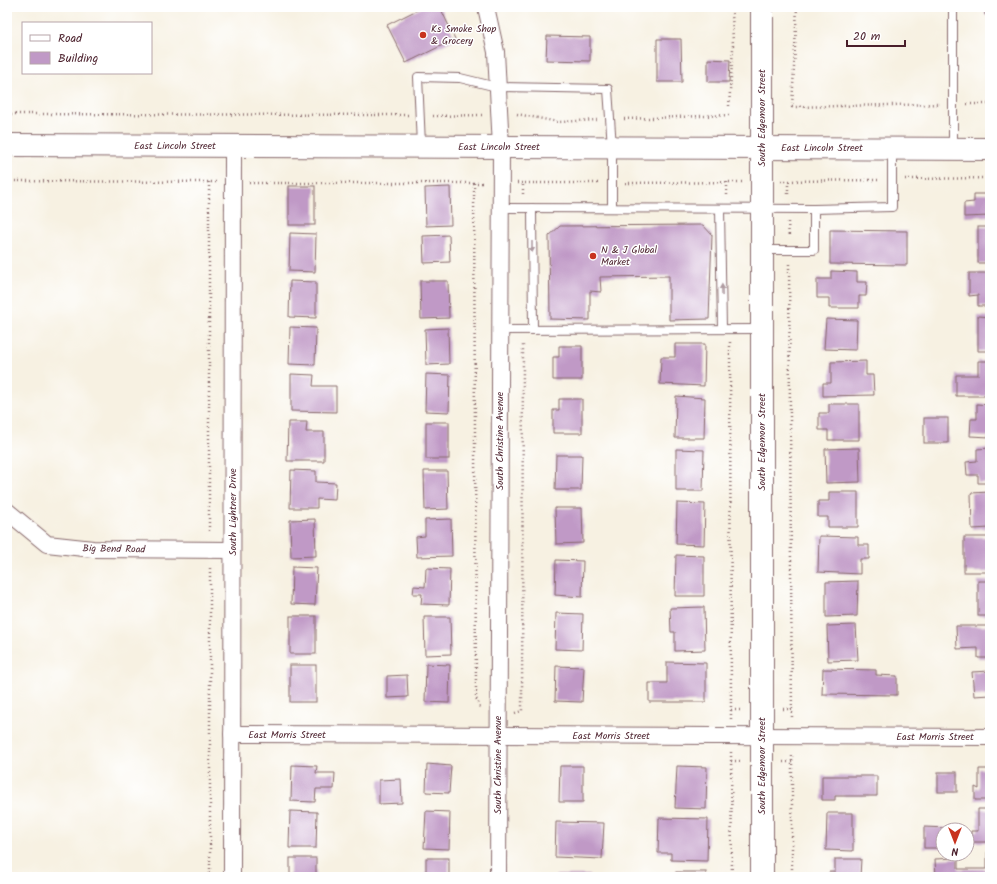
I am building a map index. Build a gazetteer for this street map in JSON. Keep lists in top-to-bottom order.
{
  "streets": {
    "street": [
      "South Edgemoor Street",
      "East Lincoln Street",
      "South Christine Avenue",
      "South Lightner Drive",
      "Big Bend Road",
      "East Morris Street"
    ]
  },
  "crossings": [
    ["South Edgemoor Street", "East Lincoln Street"],
    ["South Edgemoor Street", "East Morris Street"],
    ["East Lincoln Street", "South Christine Avenue"],
    ["East Lincoln Street", "South Lightner Drive"],
    ["South Christine Avenue", "East Morris Street"],
    ["South Lightner Drive", "Big Bend Road"],
    ["South Lightner Drive", "East Morris Street"]
  ],
  "places": ["Ks Smoke Shop & Grocery", "N & J Global Market"],
  "legend": ["Road", "Building"],
  "scale_bar": "20 m",
  "north": "bottom"
}
